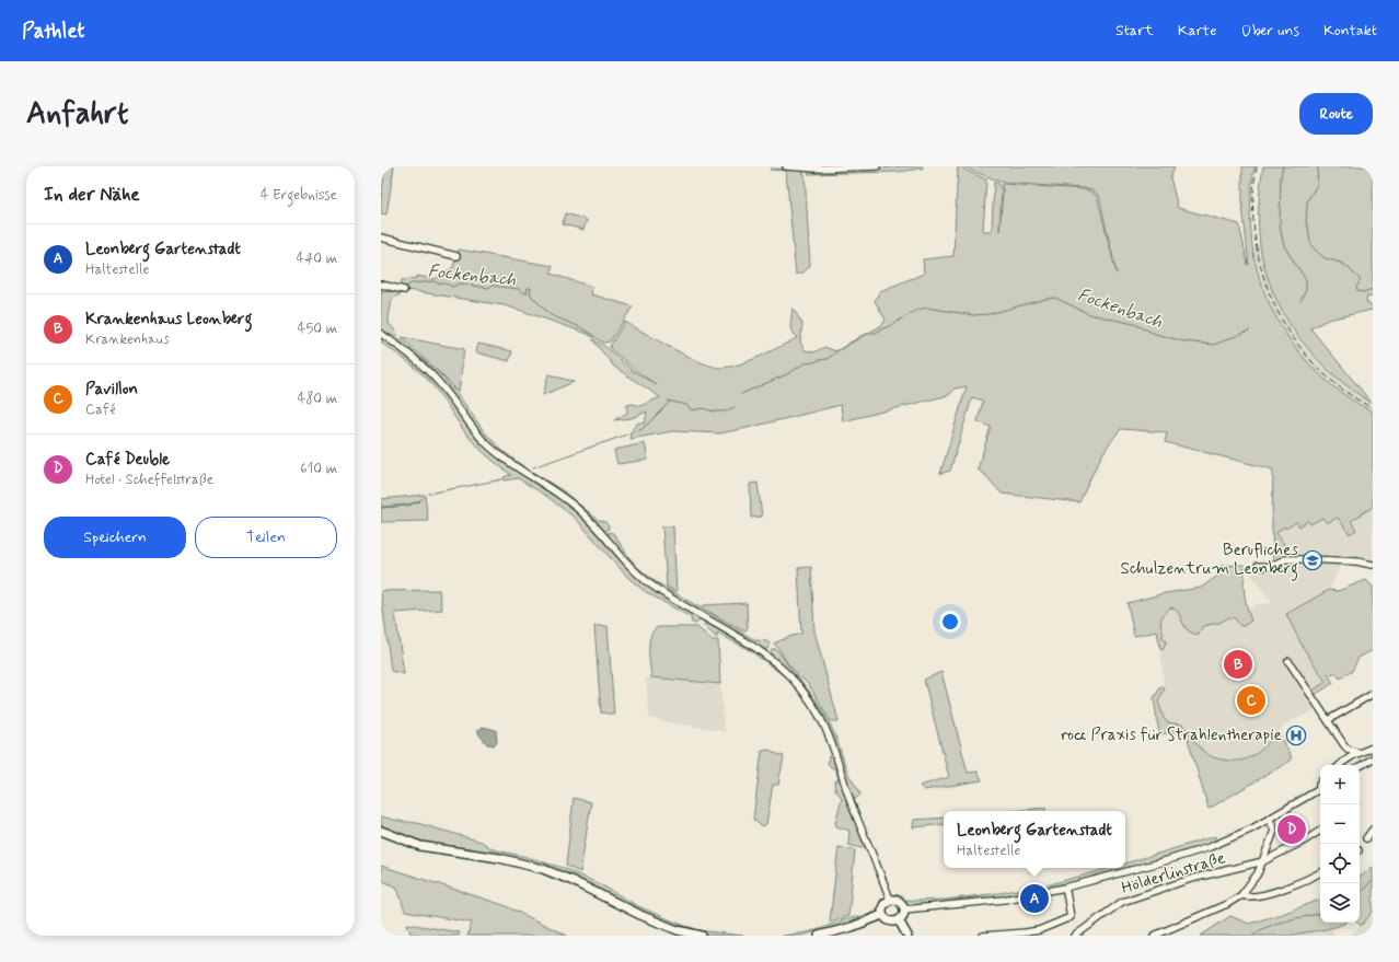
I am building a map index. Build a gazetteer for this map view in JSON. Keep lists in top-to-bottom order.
{
  "streets": {
    "street": ["Hölderlinstraße"]
  },
  "water": ["Fockenbach"],
  "places": {
    "school or university": ["Berufliches Schulzentrum Leonberg"],
    "hospital": ["rocc Praxis für Strahlentherapie"]
  },
  "page": {
    "header": "Pathlet",
    "nav": [
      "Start",
      "Karte",
      "Über uns",
      "Kontakt"
    ],
    "buttons": [
      "Route",
      ["Speichern", "Teilen"]
    ],
    "title": "Anfahrt",
    "heading": ["In der Nähe", "4 Ergebnisse"],
    "list": [
      {
        "mark": "A",
        "name": "Leonberg Gartenstadt",
        "note": "Haltestelle",
        "value": "440 m"
      },
      {
        "mark": "B",
        "name": "Krankenhaus Leonberg",
        "note": "Krankenhaus",
        "value": "450 m"
      },
      {
        "mark": "C",
        "name": "Pavillon",
        "note": "Café",
        "value": "480 m"
      },
      {
        "mark": "D",
        "name": "Café Deuble",
        "note": "Hotel · Scheffelstraße",
        "value": "610 m"
      }
    ],
    "pins": [
      "B",
      "C",
      "D",
      "A"
    ],
    "map_buttons": ["+", "−"],
    "popup": ["Leonberg Gartenstadt", "Haltestelle"]
  }
}
